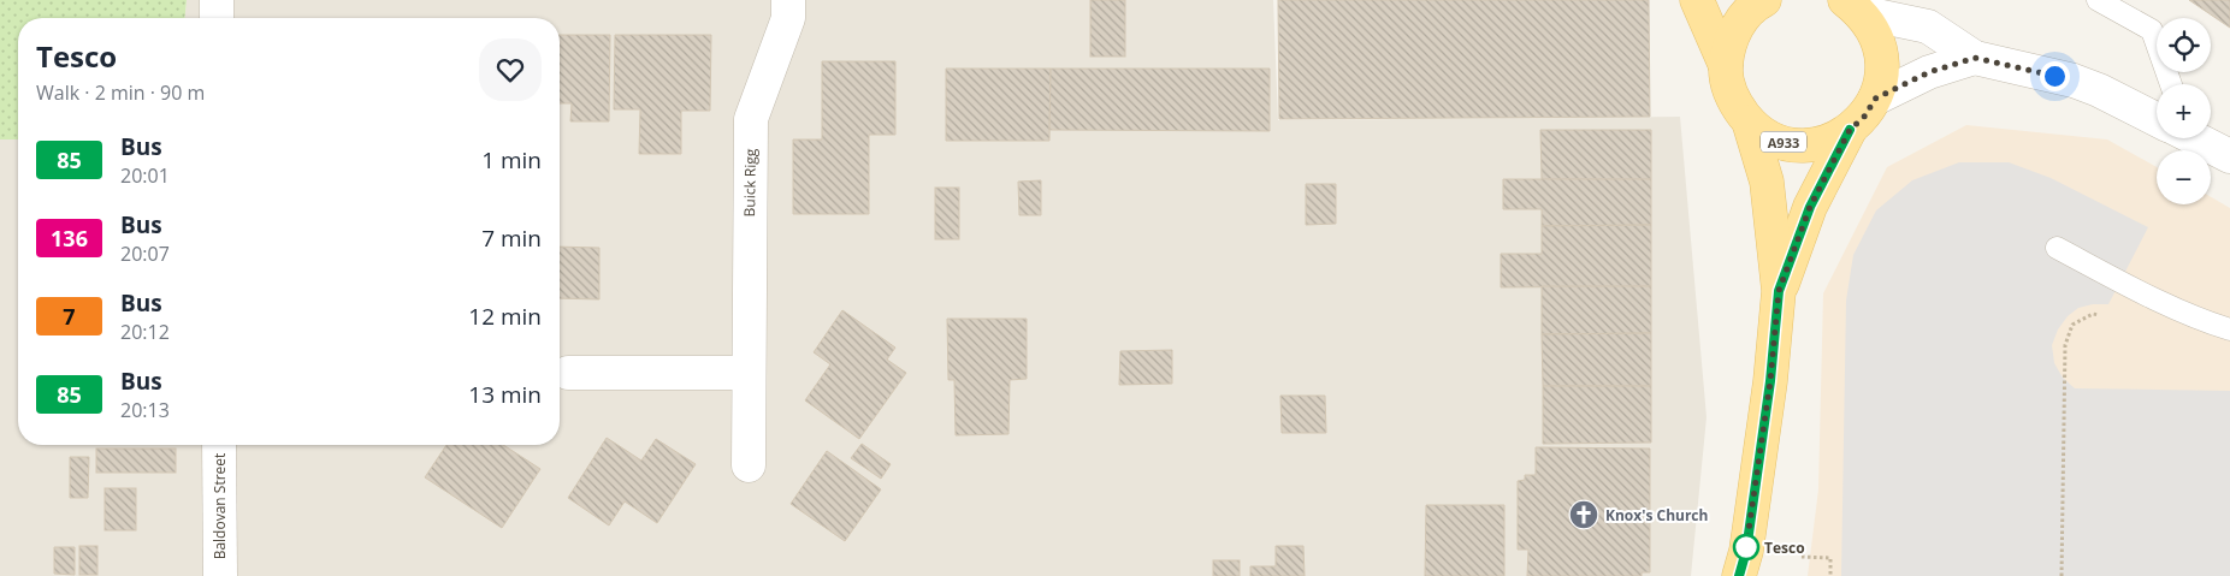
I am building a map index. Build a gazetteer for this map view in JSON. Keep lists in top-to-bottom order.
{
  "streets": {
    "main road": ["A933"],
    "street": ["Buick Rigg", "Baldovan Street"]
  },
  "places": {
    "church": ["Knox's Church"],
    "other": ["Tesco"]
  },
  "lines": ["bus line 85"],
  "page": {
    "map_buttons": ["+", "−"],
    "heading": ["Tesco", "Walk · 2 min · 90 m"],
    "list": [
      {
        "mark": "85",
        "name": "Bus",
        "note": "20:01",
        "value": "1 min"
      },
      {
        "mark": "136",
        "name": "Bus",
        "note": "20:07",
        "value": "7 min"
      },
      {
        "mark": "7",
        "name": "Bus",
        "note": "20:12",
        "value": "12 min"
      },
      {
        "mark": "85",
        "name": "Bus",
        "note": "20:13",
        "value": "13 min"
      }
    ]
  }
}
